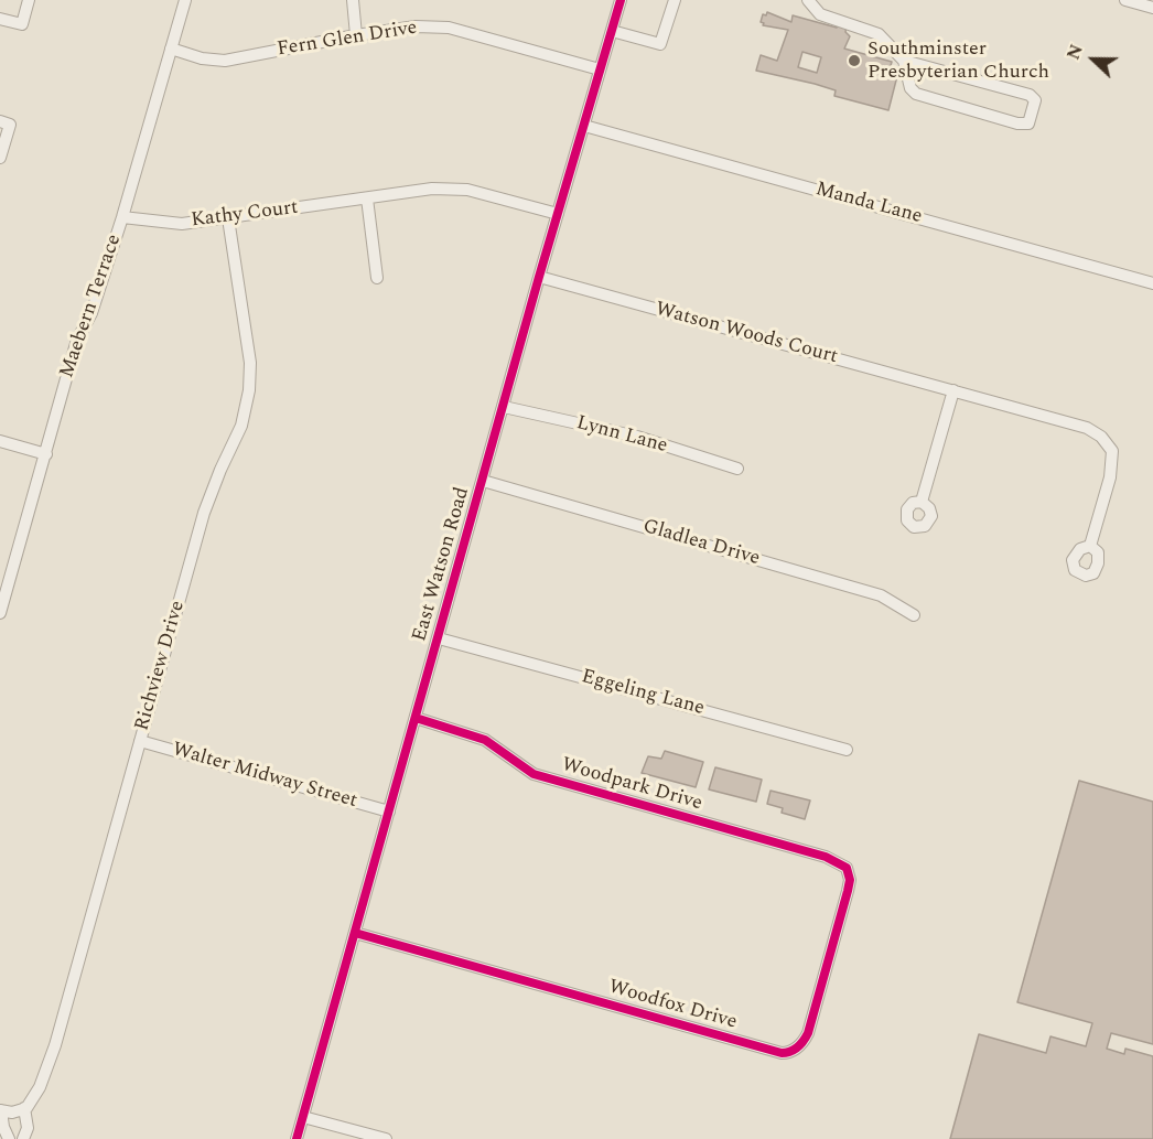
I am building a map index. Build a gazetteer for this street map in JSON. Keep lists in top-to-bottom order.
{
  "streets": {
    "street": [
      "Fern Glen Drive",
      "Manda Lane",
      "Kathy Court",
      "Maebern Terrace",
      "Watson Woods Court",
      "Lynn Lane",
      "Gladlea Drive",
      "East Watson Road",
      "Richview Drive",
      "Eggeling Lane",
      "Walter Midway Street",
      "Woodpark Drive",
      "Woodfox Drive"
    ]
  },
  "crossings": [
    ["Fern Glen Drive", "Maebern Terrace"],
    ["Fern Glen Drive", "East Watson Road"],
    ["Manda Lane", "East Watson Road"],
    ["Kathy Court", "Maebern Terrace"],
    ["Kathy Court", "East Watson Road"],
    ["Kathy Court", "Richview Drive"],
    ["Watson Woods Court", "East Watson Road"],
    ["Lynn Lane", "East Watson Road"],
    ["Gladlea Drive", "East Watson Road"],
    ["East Watson Road", "Eggeling Lane"],
    ["East Watson Road", "Walter Midway Street"],
    ["East Watson Road", "Woodpark Drive"],
    ["East Watson Road", "Woodfox Drive"],
    ["Richview Drive", "Walter Midway Street"],
    ["Woodpark Drive", "Woodfox Drive"]
  ],
  "places": ["Southminster Presbyterian Church"],
  "north": "left"
}
